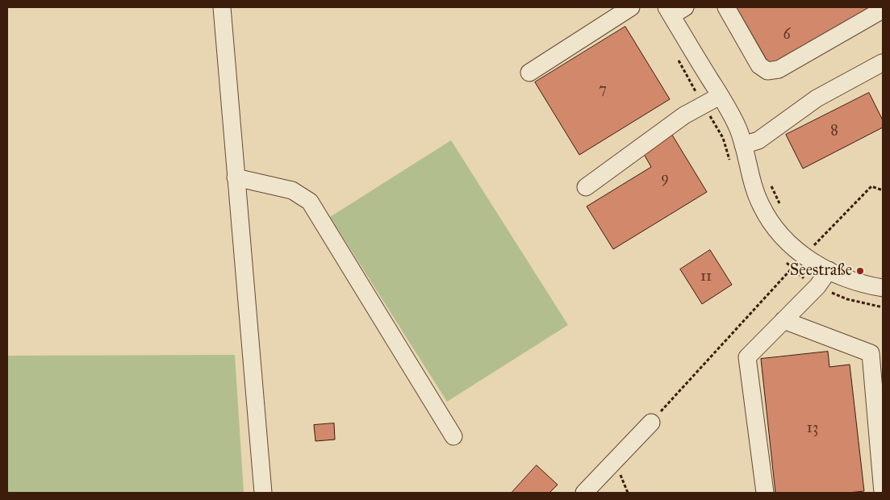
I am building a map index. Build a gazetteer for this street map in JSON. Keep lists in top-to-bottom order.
{
  "places": ["Seestraße"],
  "house_numbers": [
    "6",
    "7",
    "8",
    "9",
    "11",
    "13"
  ]
}
